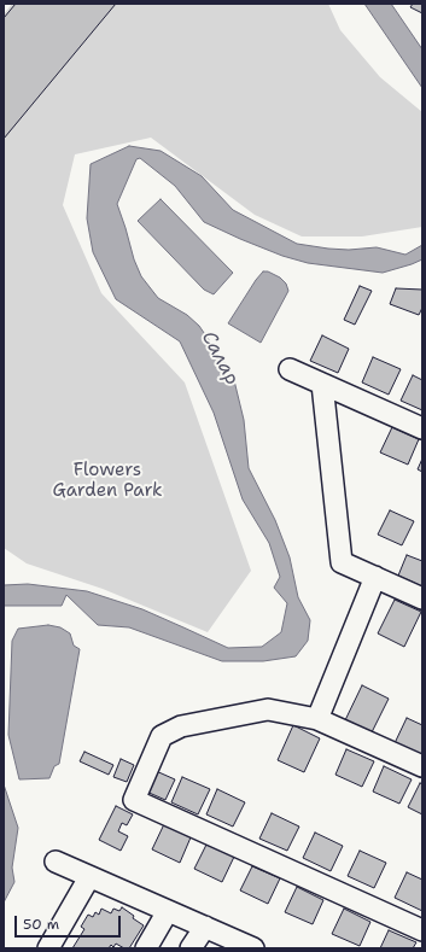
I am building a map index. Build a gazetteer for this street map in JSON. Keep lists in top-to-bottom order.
{
  "water": ["Салар"],
  "parks": ["Flowers Garden Park"],
  "scale_bar": "50 m"
}
